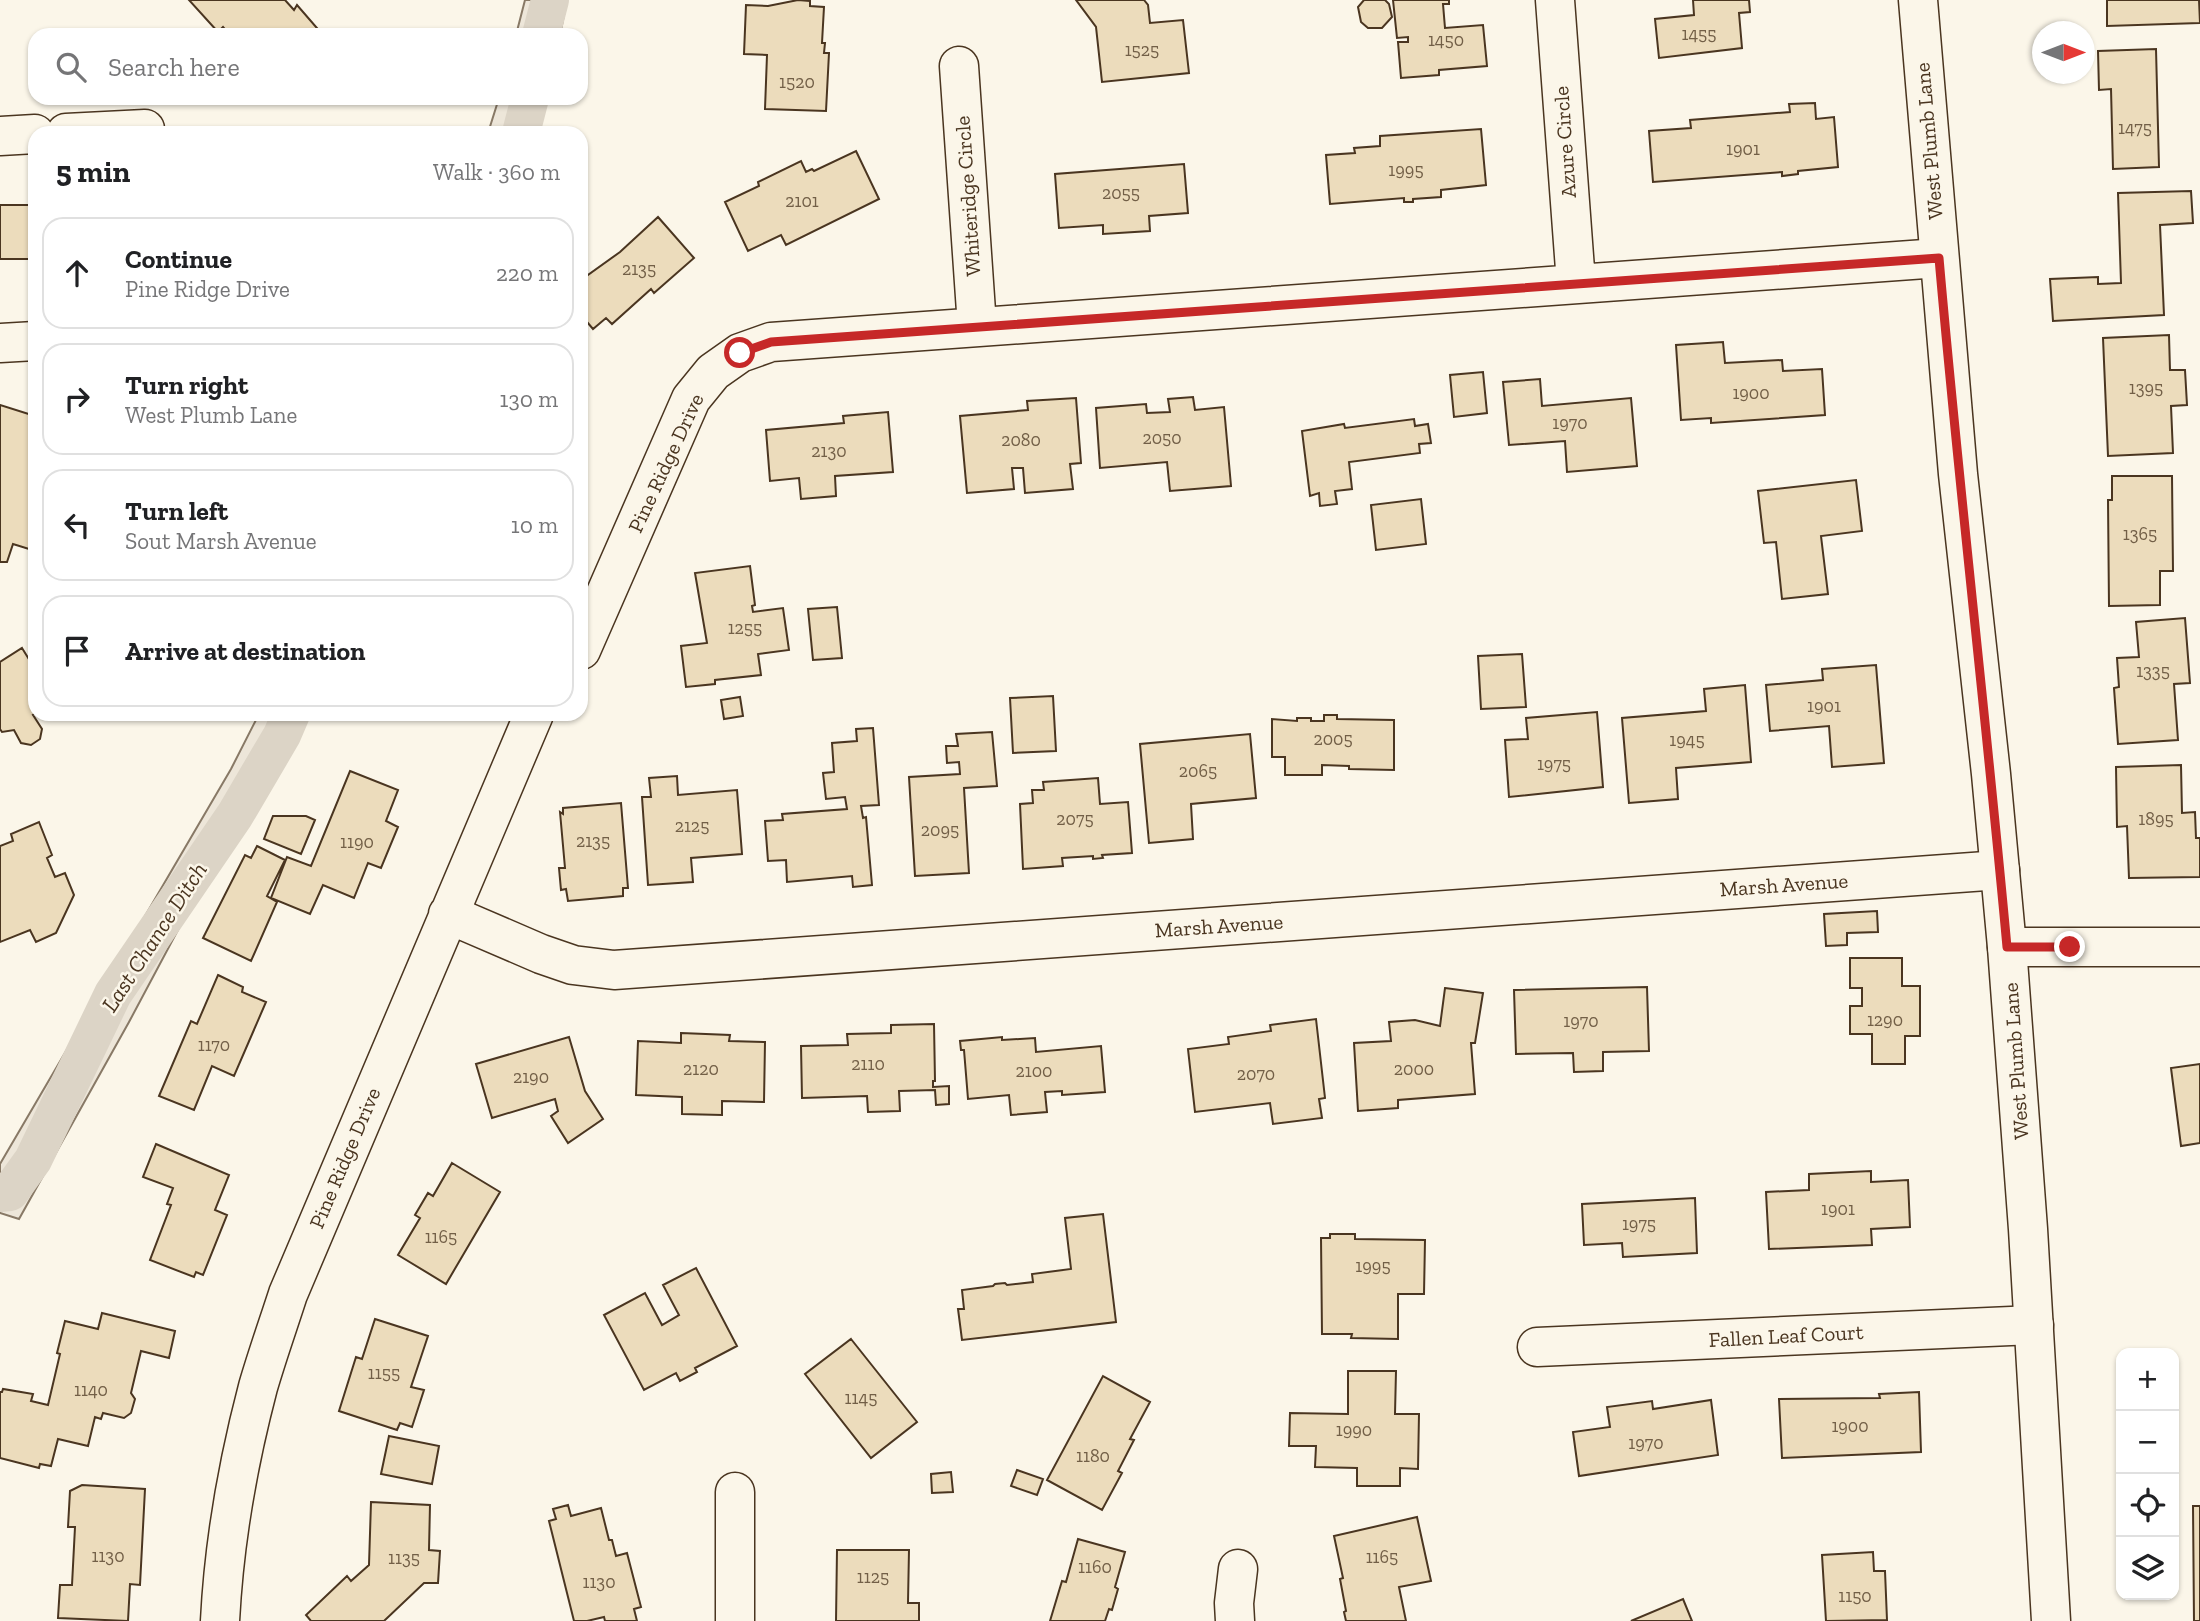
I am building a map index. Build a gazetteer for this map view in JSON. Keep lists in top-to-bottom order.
{
  "streets": {
    "street": [
      "West Plumb Lane",
      "Azure Circle",
      "Whiteridge Circle",
      "Pine Ridge Drive",
      "Marsh Avenue",
      "Fallen Leaf Court"
    ]
  },
  "crossings": [
    ["West Plumb Lane", "Pine Ridge Drive"],
    ["West Plumb Lane", "Marsh Avenue"],
    ["West Plumb Lane", "Fallen Leaf Court"],
    ["Azure Circle", "Pine Ridge Drive"],
    ["Whiteridge Circle", "Pine Ridge Drive"],
    ["Pine Ridge Drive", "Marsh Avenue"]
  ],
  "water": ["Last Chance Ditch"],
  "house_numbers": [
    "1455",
    "1450",
    "1525",
    "1520",
    "1475",
    "1901",
    "1995",
    "2055",
    "2101",
    "2135",
    "1395",
    "1900",
    "1970",
    "2050",
    "2080",
    "2130",
    "1365",
    "1255",
    "1335",
    "1901",
    "2005",
    "1945",
    "1975",
    "2065",
    "2075",
    "1895",
    "2125",
    "2095",
    "2135",
    "1190",
    "1290",
    "1970",
    "1170",
    "2110",
    "2120",
    "2000",
    "2100",
    "2070",
    "2190",
    "1901",
    "1975",
    "1165",
    "1995",
    "1155",
    "1140",
    "1145",
    "1900",
    "1990",
    "1970",
    "1180",
    "1130",
    "1165",
    "1135",
    "1160",
    "1125",
    "1130",
    "1150"
  ],
  "north": "right",
  "page": {
    "search": "Search here",
    "heading": ["5 min", "Walk · 360 m"],
    "list": [
      ["Continue", "Pine Ridge Drive", "220 m"],
      ["Turn right", "West Plumb Lane", "130 m"],
      ["Turn left", "Sout Marsh Avenue", "10 m"],
      "Arrive at destination"
    ],
    "map_buttons": ["+", "−"]
  }
}
